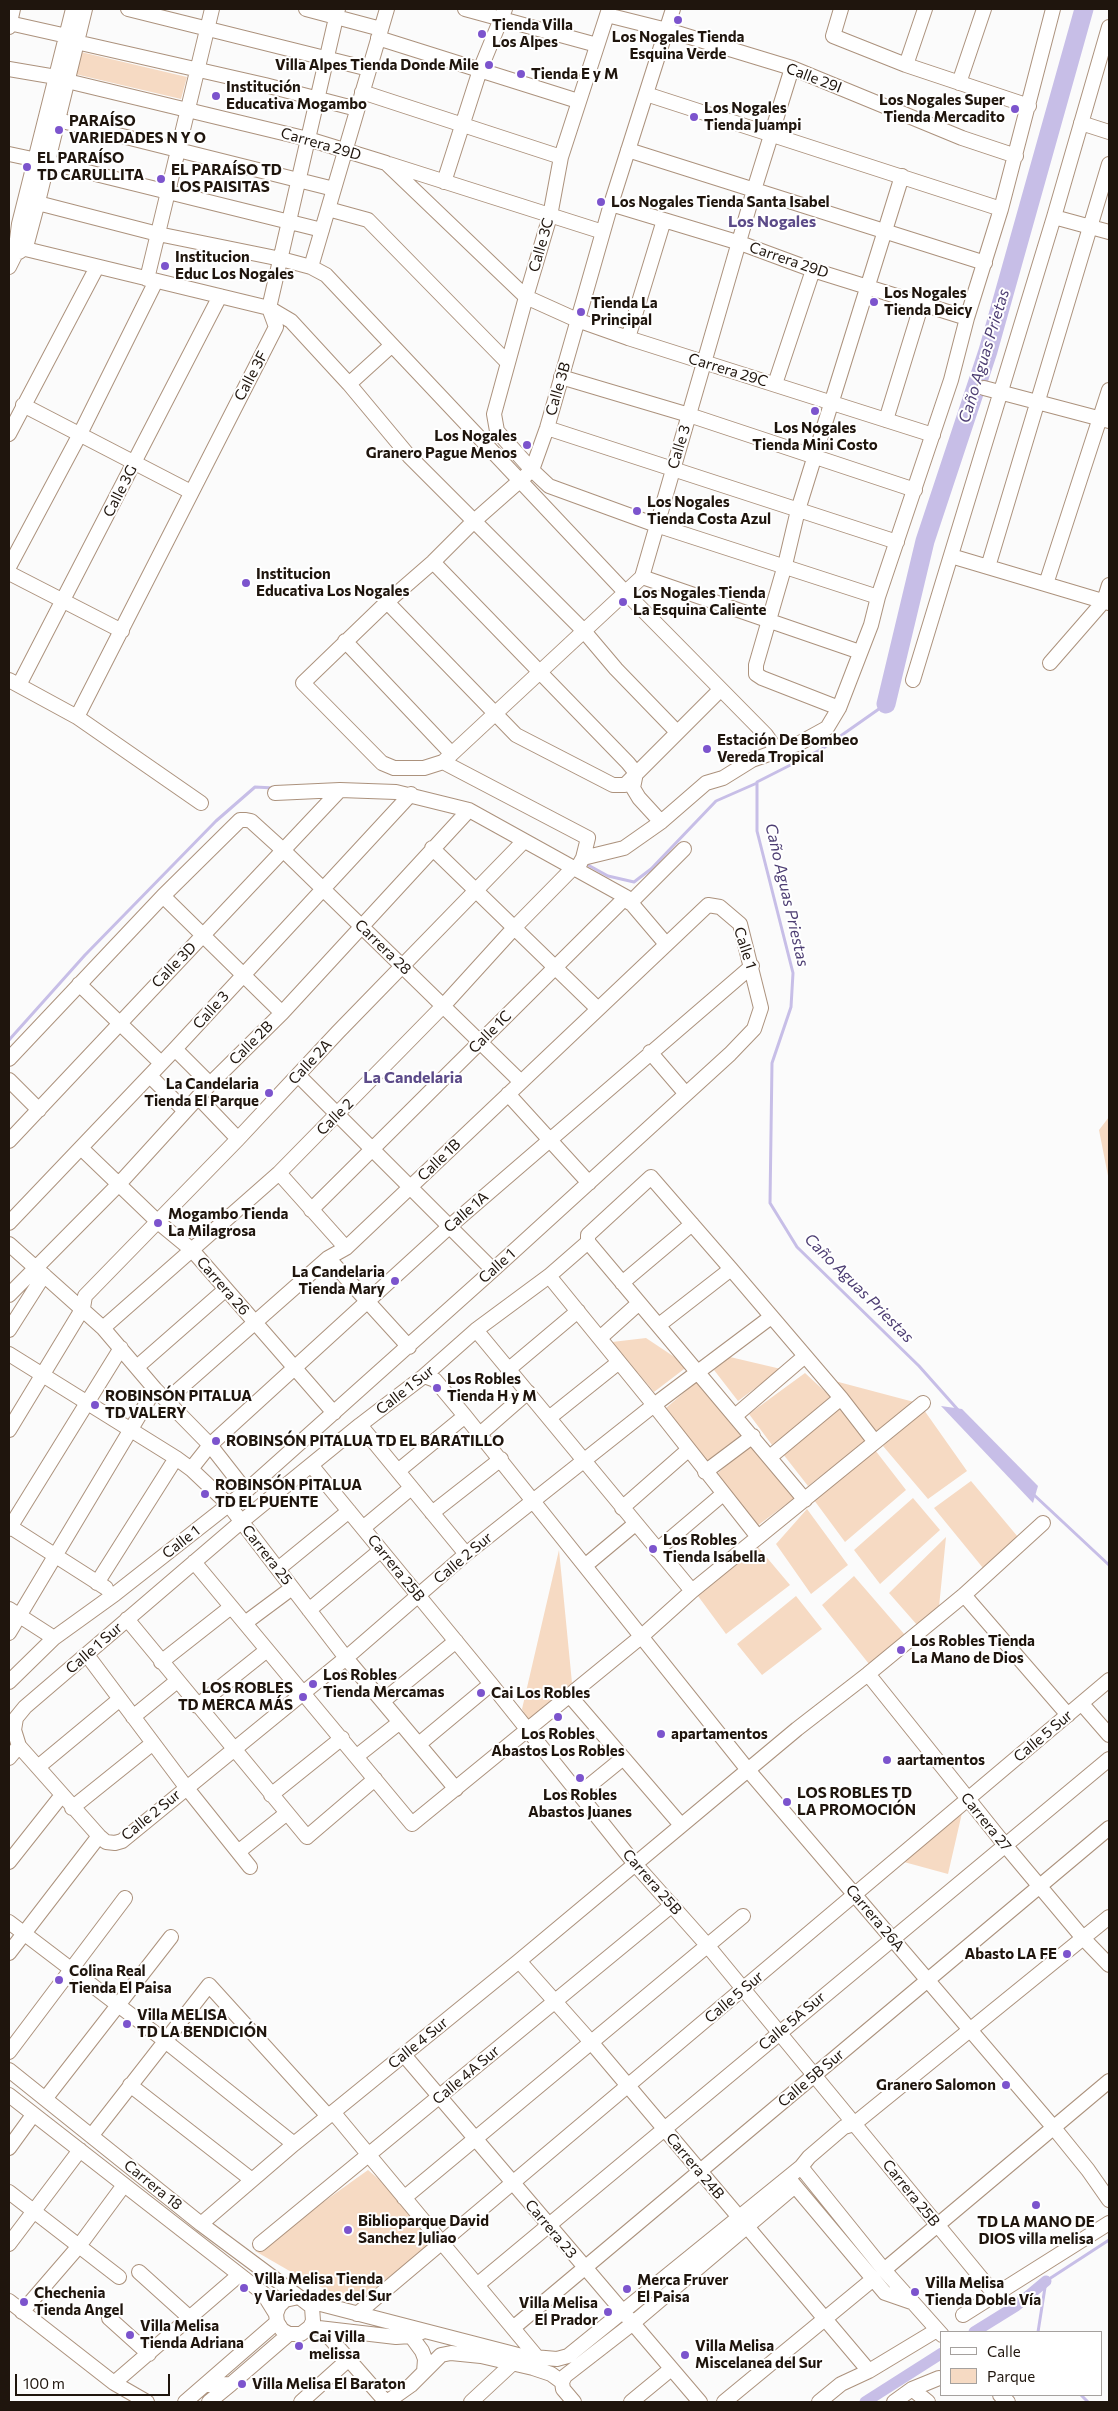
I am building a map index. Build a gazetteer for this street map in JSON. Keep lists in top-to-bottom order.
{
  "streets": {
    "street": [
      "Calle 29I",
      "Carrera 29D",
      "Calle 3C",
      "Carrera 29C",
      "Calle 3F",
      "Calle 3B",
      "Calle 3",
      "Calle 3G",
      "Carrera 28",
      "Calle 1",
      "Calle 3D",
      "Calle 1C",
      "Calle 2B",
      "Calle 2A",
      "Calle 2",
      "Calle 1B",
      "Calle 1A",
      "Carrera 26",
      "Calle 1 Sur",
      "Carrera 25",
      "Calle 2 Sur",
      "Carrera 25B",
      "Calle 5 Sur",
      "Carrera 27",
      "Carrera 26A",
      "Calle 5A Sur",
      "Calle 4 Sur",
      "Calle 4A Sur",
      "Calle 5B Sur",
      "Carrera 24B",
      "Carrera 18",
      "Carrera 23"
    ]
  },
  "crossings": [
    ["Calle 29I", "Calle 3C"],
    ["Calle 29I", "Calle 3B"],
    ["Calle 29I", "Calle 3"],
    ["Carrera 29D", "Calle 3C"],
    ["Carrera 29D", "Carrera 29C"],
    ["Carrera 29D", "Calle 3F"],
    ["Carrera 29D", "Calle 3B"],
    ["Carrera 29D", "Calle 3"],
    ["Calle 3C", "Carrera 29C"],
    ["Calle 3C", "Calle 3B"],
    ["Carrera 29C", "Calle 3B"],
    ["Carrera 29C", "Calle 3"],
    ["Calle 3", "Carrera 28"],
    ["Calle 3", "Carrera 26"],
    ["Carrera 28", "Calle 3D"],
    ["Carrera 28", "Calle 1C"],
    ["Carrera 28", "Calle 2B"],
    ["Carrera 28", "Calle 2A"],
    ["Carrera 28", "Calle 2"],
    ["Carrera 28", "Calle 1B"],
    ["Calle 1", "Calle 1B"],
    ["Calle 1", "Calle 1A"],
    ["Calle 1", "Carrera 26"],
    ["Calle 1", "Calle 1 Sur"],
    ["Calle 1", "Carrera 25"],
    ["Calle 2B", "Carrera 26"],
    ["Calle 2A", "Carrera 26"],
    ["Calle 2", "Carrera 26"],
    ["Calle 1B", "Carrera 26"],
    ["Calle 1A", "Carrera 26"],
    ["Calle 1A", "Carrera 25"],
    ["Calle 1 Sur", "Carrera 25"],
    ["Calle 1 Sur", "Carrera 25B"],
    ["Calle 1 Sur", "Carrera 26A"],
    ["Carrera 25", "Calle 2 Sur"],
    ["Calle 2 Sur", "Carrera 25B"],
    ["Calle 2 Sur", "Carrera 26A"],
    ["Carrera 25B", "Calle 5 Sur"],
    ["Carrera 25B", "Calle 5A Sur"],
    ["Carrera 25B", "Calle 4 Sur"],
    ["Carrera 25B", "Calle 4A Sur"],
    ["Carrera 25B", "Calle 5B Sur"],
    ["Calle 5 Sur", "Carrera 27"],
    ["Calle 5 Sur", "Carrera 26A"],
    ["Calle 5 Sur", "Carrera 24B"],
    ["Calle 5 Sur", "Carrera 23"],
    ["Carrera 27", "Calle 5A Sur"],
    ["Carrera 27", "Calle 4 Sur"],
    ["Carrera 27", "Calle 5B Sur"],
    ["Carrera 26A", "Calle 5A Sur"],
    ["Carrera 26A", "Calle 4 Sur"],
    ["Carrera 26A", "Calle 5B Sur"],
    ["Calle 5A Sur", "Carrera 24B"],
    ["Calle 5A Sur", "Carrera 23"],
    ["Calle 4 Sur", "Carrera 24B"],
    ["Calle 4 Sur", "Carrera 18"],
    ["Calle 4 Sur", "Carrera 23"],
    ["Calle 4A Sur", "Carrera 24B"],
    ["Calle 4A Sur", "Carrera 23"],
    ["Calle 5B Sur", "Carrera 24B"],
    ["Calle 5B Sur", "Carrera 23"]
  ],
  "districts": ["Los Nogales", "La Candelaria"],
  "water": ["Caño Aguas Prietas", "Caño Aguas Priestas"],
  "places": [
    "Los Nogales Tienda Esquina Verde",
    "Tienda Villa Los Alpes",
    "Villa Alpes Tienda Donde Mile",
    "Tienda E y M",
    "Institución Educativa Mogambo",
    "Los Nogales Super Tienda Mercadito",
    "Los Nogales Tienda Juampi",
    "PARAÍSO VARIEDADES N Y O",
    "EL PARAÍSO TD CARULLITA",
    "EL PARAÍSO TD LOS PAISITAS",
    "Los Nogales Tienda Santa Isabel",
    "Institucion Educ Los Nogales",
    "Los Nogales Tienda Deicy",
    "Tienda La Principal",
    "Los Nogales Tienda Mini Costo",
    "Los Nogales Granero Pague Menos",
    "Los Nogales Tienda Costa Azul",
    "Institucion Educativa Los Nogales",
    "Los Nogales Tienda La Esquina Caliente",
    "Estación De Bombeo Vereda Tropical",
    "La Candelaria Tienda El Parque",
    "Mogambo Tienda La Milagrosa",
    "La Candelaria Tienda Mary",
    "Los Robles Tienda H y M",
    "ROBINSÓN PITALUA TD VALERY",
    "ROBINSÓN PITALUA TD EL BARATILLO",
    "ROBINSÓN PITALUA TD EL PUENTE",
    "Los Robles Tienda Isabella",
    "Los Robles Tienda La Mano de Dios",
    "Los Robles Tienda Mercamas",
    "Cai Los Robles",
    "LOS ROBLES TD MERCA MÁS",
    "Los Robles Abastos Los Robles",
    "apartamentos",
    "aartamentos",
    "Los Robles Abastos Juanes",
    "LOS ROBLES TD LA PROMOCIÓN",
    "Abasto LA FE",
    "Colina Real Tienda El Paisa",
    "Villa MELISA TD LA BENDICIÓN",
    "Granero Salomon",
    "TD LA MANO DE DIOS villa melisa",
    "Biblioparque David Sanchez Juliao",
    "Villa Melisa Tienda y Variedades del Sur",
    "Merca Fruver El Paisa",
    "Villa Melisa Tienda Doble Vía",
    "Chechenia Tienda Angel",
    "Villa Melisa El Prador",
    "Villa Melisa Tienda Adriana",
    "Cai Villa melissa",
    "Villa Melisa Miscelanea del Sur",
    "Villa Melisa El Baraton"
  ],
  "legend": ["Calle", "Parque"],
  "scale_bar": "100 m"
}
